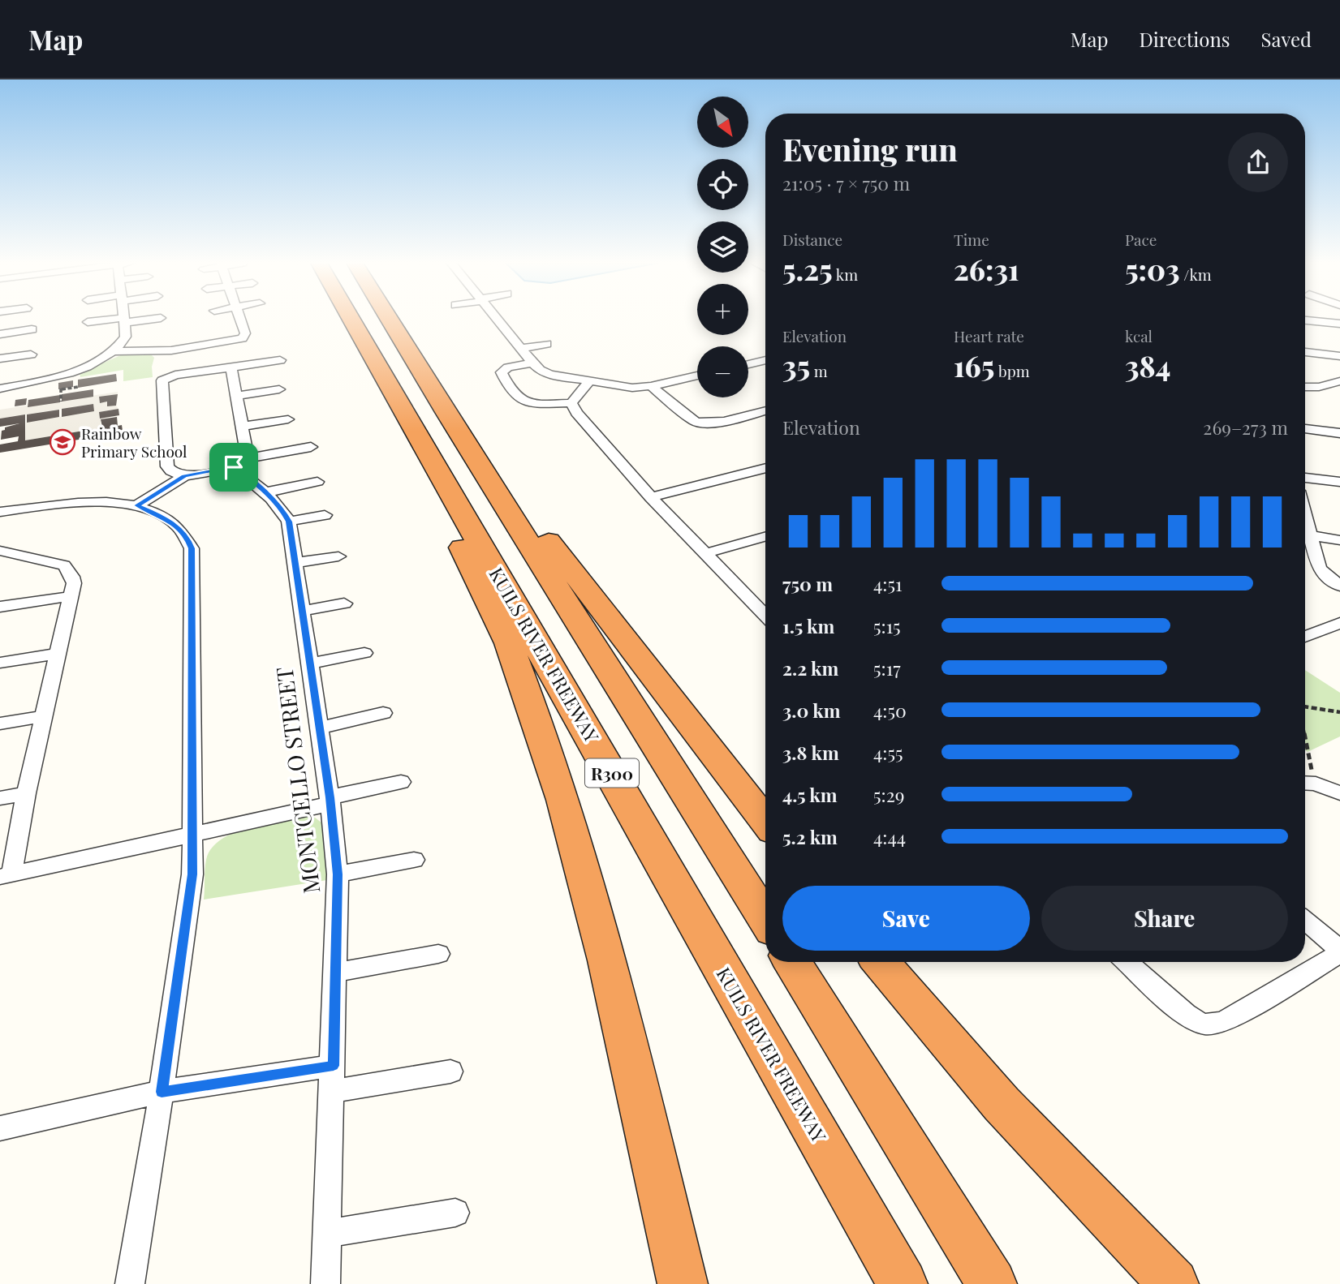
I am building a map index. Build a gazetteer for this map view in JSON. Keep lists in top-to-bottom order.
{
  "streets": {
    "highway": ["KUILS RIVER FREEWAY", "R300"],
    "street": ["MONTCELLO STREET"]
  },
  "places": {
    "school or university": ["Rainbow Primary School"]
  },
  "north": "bottom right",
  "page": {
    "header": "Map",
    "nav": ["Map", "Directions", "Saved"],
    "map_buttons": ["+", "−"],
    "heading": ["Evening run", "21:05 · 7 × 750 m"],
    "stats": [
      ["Distance", "5.25 km"],
      ["Time", "26:31"],
      ["Pace", "5:03 /km"],
      ["Elevation", "35 m"],
      ["Heart rate", "165 bpm"],
      ["kcal", "384"]
    ],
    "chart": ["Elevation", "269–273 m"],
    "list": [
      {
        "name": "750 m",
        "note": "4:51"
      },
      {
        "name": "1.5 km",
        "note": "5:15"
      },
      {
        "name": "2.2 km",
        "note": "5:17"
      },
      {
        "name": "3.0 km",
        "note": "4:50"
      },
      {
        "name": "3.8 km",
        "note": "4:55"
      },
      {
        "name": "4.5 km",
        "note": "5:29"
      },
      {
        "name": "5.2 km",
        "note": "4:44"
      }
    ],
    "buttons": ["Save", "Share"]
  }
}
